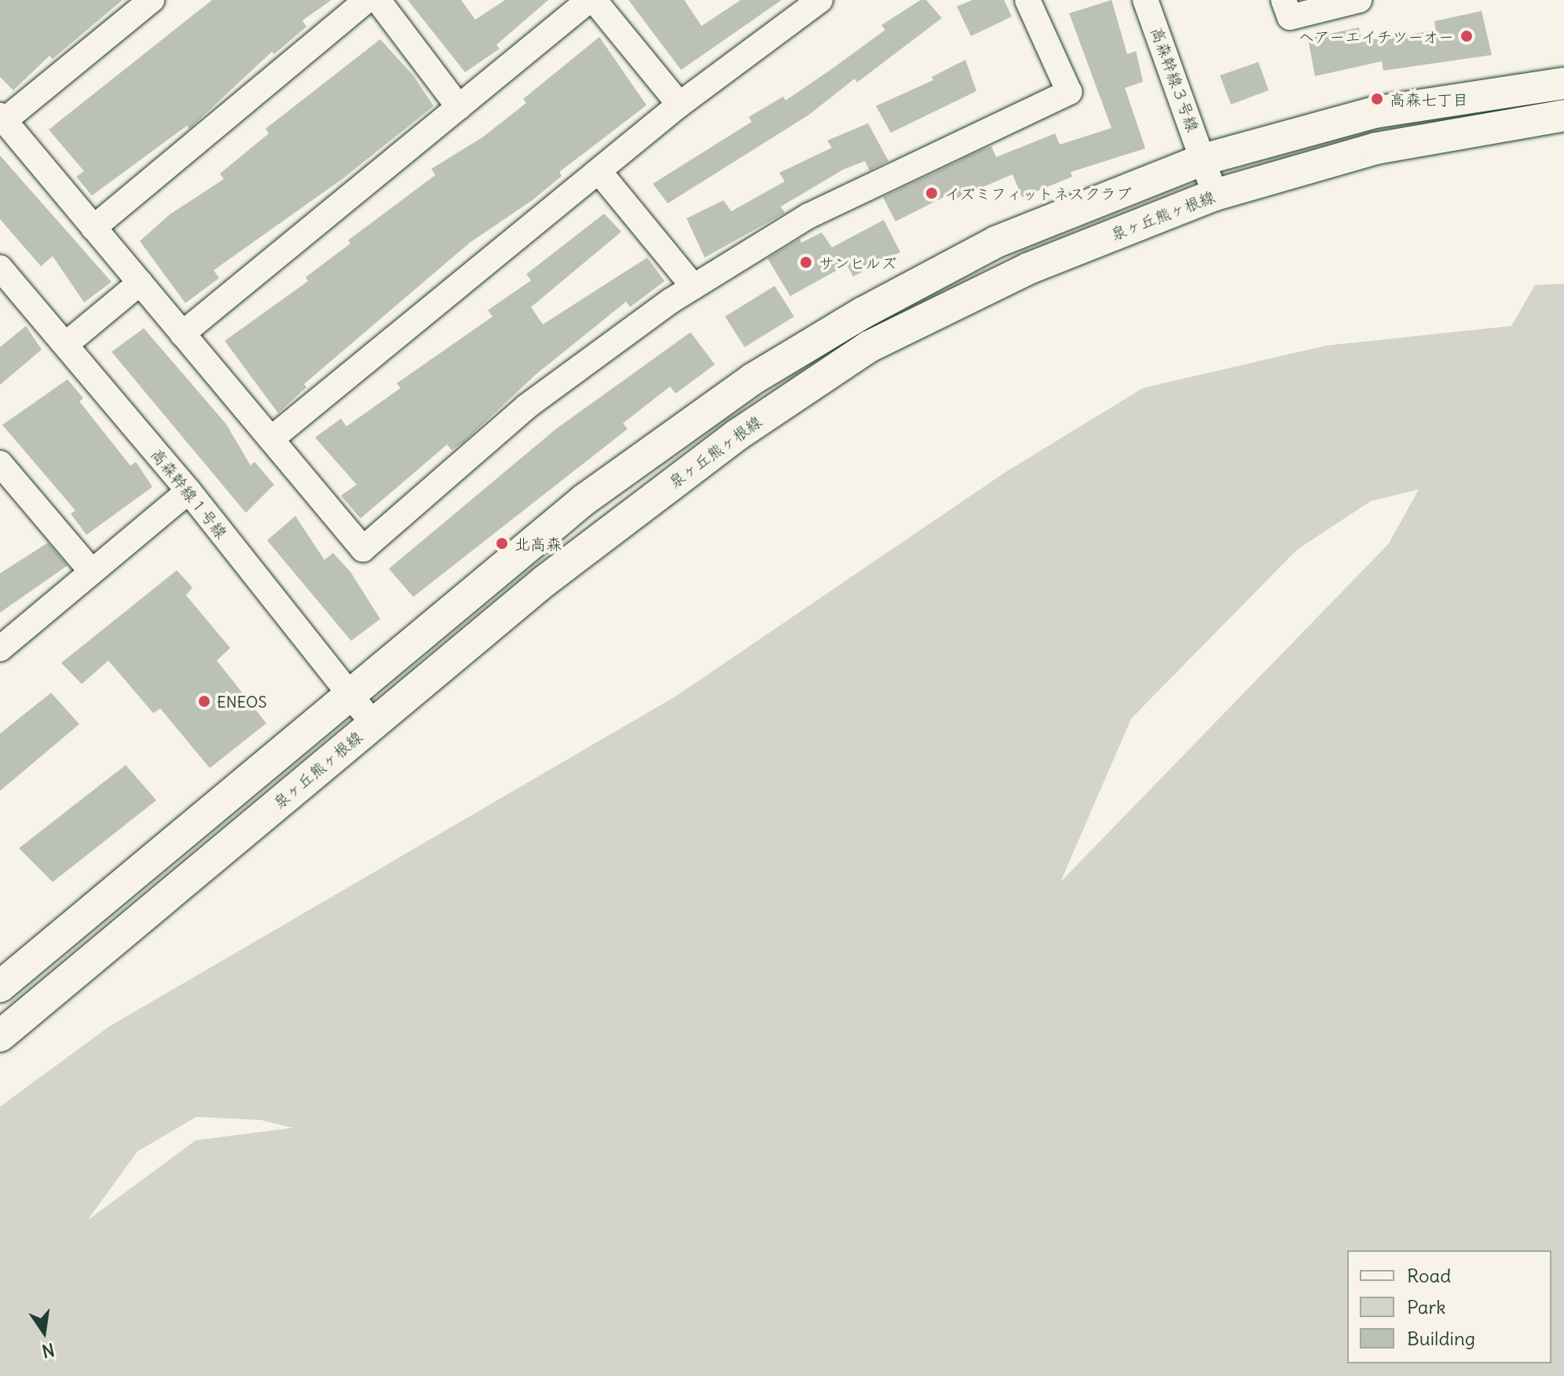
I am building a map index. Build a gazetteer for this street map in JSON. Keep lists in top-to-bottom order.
{
  "streets": {
    "main road": ["泉ヶ丘熊ヶ根線"],
    "street": ["高森幹線３号線", "高森幹線１号線"]
  },
  "crossings": [
    ["高森幹線３号線", "泉ヶ丘熊ヶ根線"],
    ["泉ヶ丘熊ヶ根線", "高森幹線１号線"]
  ],
  "places": [
    "ヘアーエイチツーオー",
    "高森七丁目",
    "イズミフィットネスクラブ",
    "サンヒルズ",
    "北高森",
    "ENEOS"
  ],
  "legend": ["Road", "Park", "Building"],
  "north": "bottom"
}
